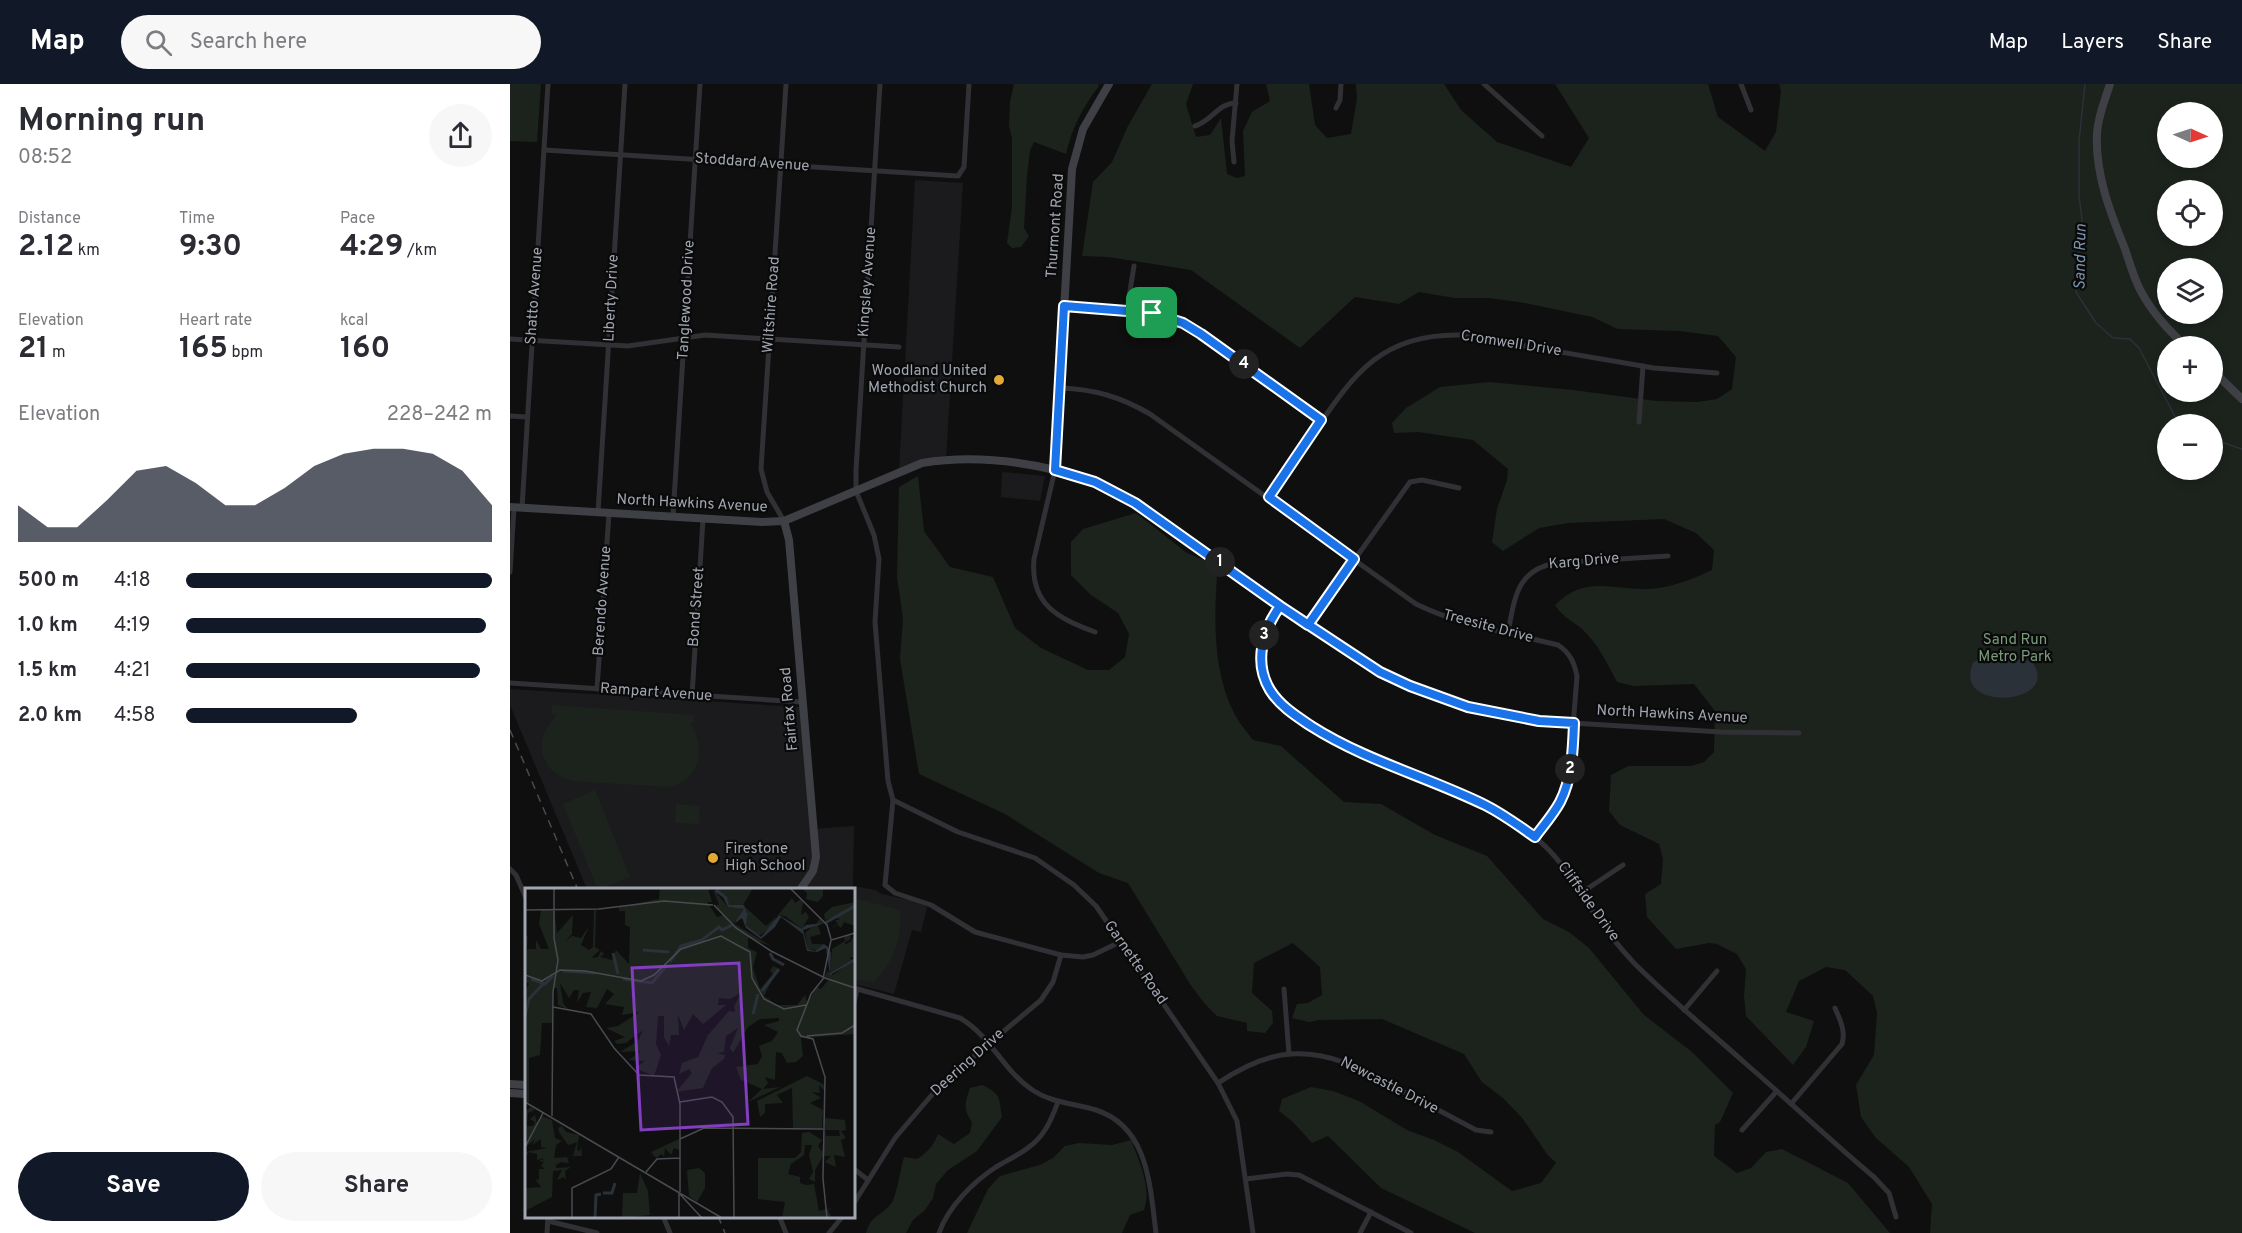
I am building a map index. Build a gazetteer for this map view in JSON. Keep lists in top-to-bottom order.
{
  "streets": {
    "street": [
      "Stoddard Avenue",
      "Thurmont Road",
      "Kingsley Avenue",
      "Shatto Avenue",
      "Liberty Drive",
      "Tanglewood Drive",
      "Wiltshire Road",
      "Cromwell Drive",
      "North Hawkins Avenue",
      "Karg Drive",
      "Berendo Avenue",
      "Bond Street",
      "Treesite Drive",
      "Rampart Avenue",
      "Fairfax Road",
      "Cliffside Drive",
      "Garnette Road",
      "Deering Drive",
      "Newcastle Drive"
    ]
  },
  "crossings": [
    ["Stoddard Avenue", "Kingsley Avenue"],
    ["Stoddard Avenue", "Shatto Avenue"],
    ["Stoddard Avenue", "Liberty Drive"],
    ["Stoddard Avenue", "Tanglewood Drive"],
    ["Stoddard Avenue", "Wiltshire Road"],
    ["Thurmont Road", "North Hawkins Avenue"],
    ["Thurmont Road", "Treesite Drive"],
    ["Kingsley Avenue", "North Hawkins Avenue"],
    ["Kingsley Avenue", "Garnette Road"],
    ["Kingsley Avenue", "Deering Drive"],
    ["Shatto Avenue", "North Hawkins Avenue"],
    ["Liberty Drive", "North Hawkins Avenue"],
    ["Tanglewood Drive", "North Hawkins Avenue"],
    ["Wiltshire Road", "North Hawkins Avenue"],
    ["Wiltshire Road", "Fairfax Road"],
    ["Cromwell Drive", "Treesite Drive"],
    ["North Hawkins Avenue", "Berendo Avenue"],
    ["North Hawkins Avenue", "Bond Street"],
    ["North Hawkins Avenue", "Treesite Drive"],
    ["North Hawkins Avenue", "Fairfax Road"],
    ["North Hawkins Avenue", "Cliffside Drive"],
    ["Karg Drive", "Treesite Drive"],
    ["Berendo Avenue", "Rampart Avenue"],
    ["Bond Street", "Rampart Avenue"],
    ["Treesite Drive", "Cliffside Drive"],
    ["Rampart Avenue", "Fairfax Road"],
    ["Garnette Road", "Newcastle Drive"]
  ],
  "water": ["Sand Run"],
  "parks": ["Sand Run Metro Park"],
  "places": ["Woodland United Methodist Church", "Firestone High School"],
  "north": "right",
  "page": {
    "header": "Map",
    "search": "Search here",
    "nav": ["Map", "Layers", "Share"],
    "heading": ["Morning run", "08:52"],
    "map_buttons": ["+", "−"],
    "stats": [
      ["Distance", "2.12 km"],
      ["Time", "9:30"],
      ["Pace", "4:29 /km"],
      ["Elevation", "21 m"],
      ["Heart rate", "165 bpm"],
      ["kcal", "160"]
    ],
    "pins": [
      "4",
      "1",
      "3",
      "2"
    ],
    "chart": ["Elevation", "228–242 m"],
    "list": [
      {
        "name": "500 m",
        "note": "4:18"
      },
      {
        "name": "1.0 km",
        "note": "4:19"
      },
      {
        "name": "1.5 km",
        "note": "4:21"
      },
      {
        "name": "2.0 km",
        "note": "4:58"
      }
    ],
    "buttons": ["Save", "Share"]
  }
}
